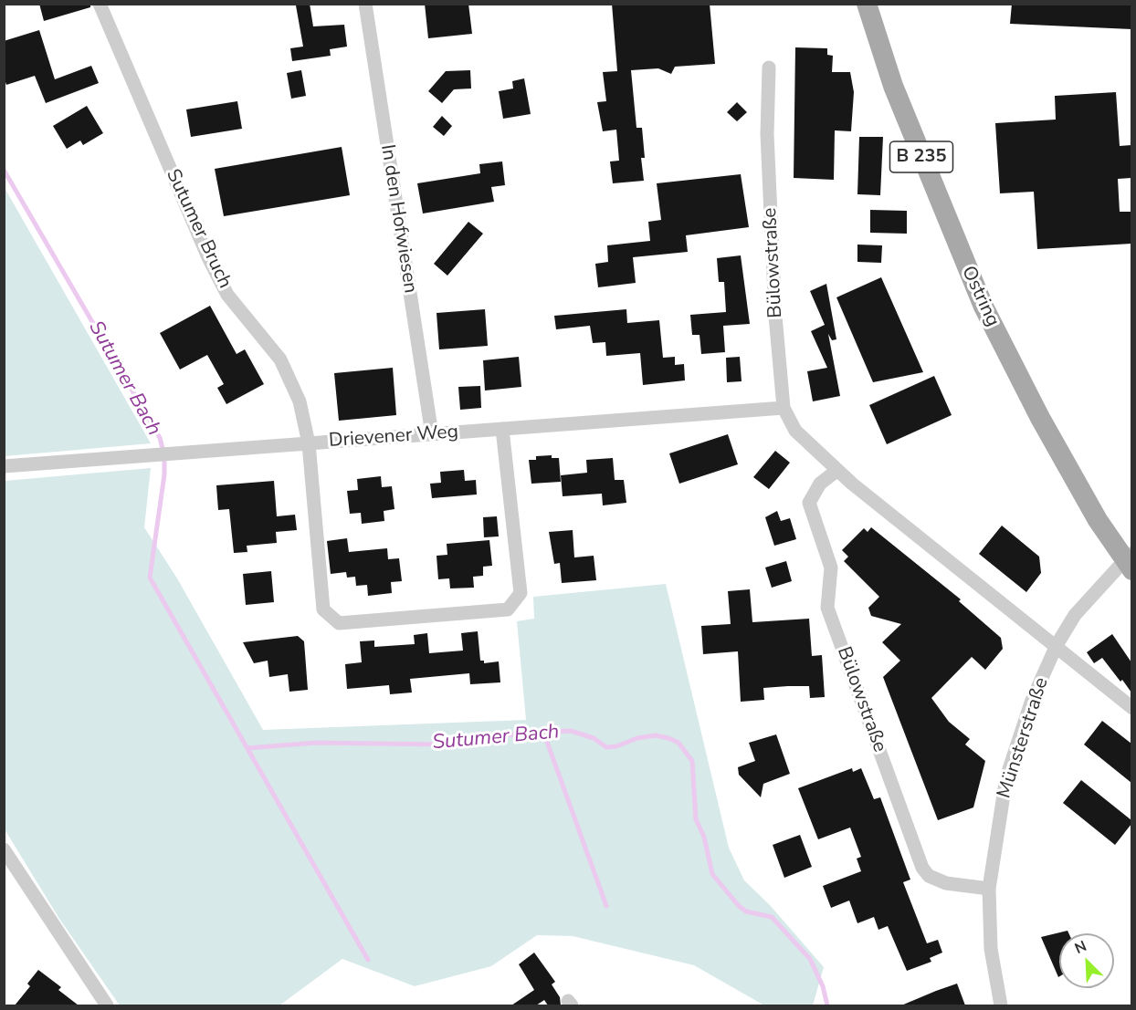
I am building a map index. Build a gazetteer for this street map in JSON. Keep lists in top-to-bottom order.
{
  "streets": {
    "main road": ["B 235", "Ostring"],
    "street": [
      "In den Hofwiesen",
      "Sutumer Bruch",
      "Bülowstraße",
      "Drievener Weg",
      "Münsterstraße"
    ]
  },
  "crossings": [
    ["In den Hofwiesen", "Drievener Weg"],
    ["Sutumer Bruch", "Drievener Weg"],
    ["Bülowstraße", "Drievener Weg"],
    ["Bülowstraße", "Münsterstraße"],
    ["Ostring", "Münsterstraße"]
  ],
  "water": ["Sutumer Bach"],
  "north": "top left"
}
